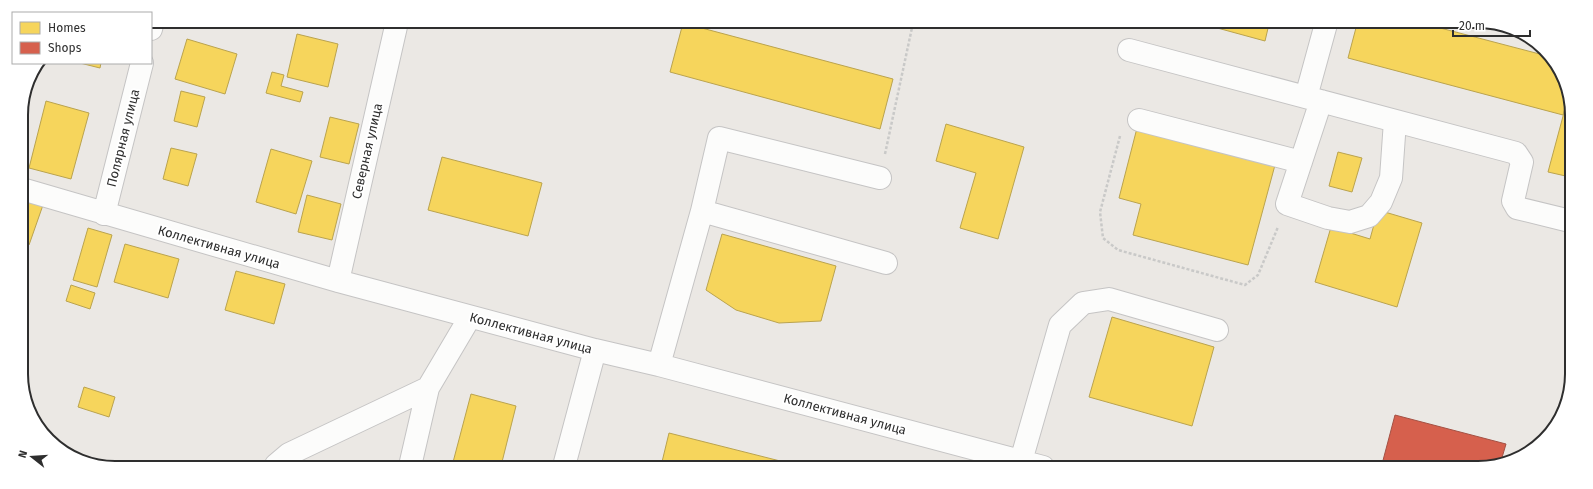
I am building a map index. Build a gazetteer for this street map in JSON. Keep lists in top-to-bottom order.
{
  "streets": {
    "street": ["Полярная улица", "Северная улица", "Коллективная улица"]
  },
  "crossings": [
    ["Полярная улица", "Коллективная улица"],
    ["Северная улица", "Коллективная улица"]
  ],
  "legend": ["Homes", "Shops"],
  "scale_bar": "20 m",
  "north": "left"
}
